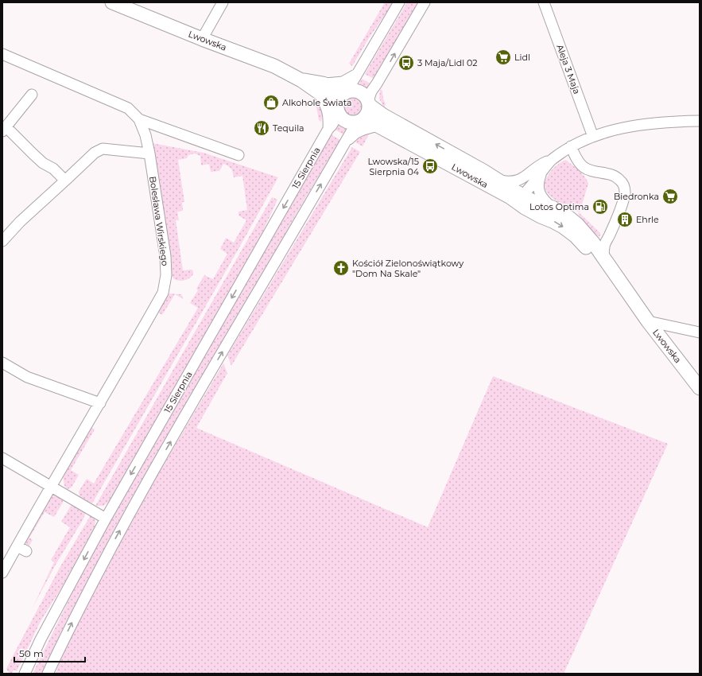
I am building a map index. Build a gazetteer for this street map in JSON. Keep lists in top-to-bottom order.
{
  "streets": {
    "main road": ["Lwowska"],
    "street": ["Aleja 3 Maja", "15 Sierpnia", "Bolesława Wirskiego"]
  },
  "crossings": [
    ["Lwowska", "15 Sierpnia"]
  ],
  "places": {
    "supermarket": ["Lidl", "Biedronka"],
    "bus stop": ["3 Maja/Lidl 02", "Lwowska/15 Sierpnia 04"],
    "shop": ["Alkohole Świata"],
    "restaurant": ["Tequila"],
    "fuel station": ["Lotos Optima"],
    "building": ["Ehrle"],
    "church": ["Kościół Zielonoświątkowy \"Dom Na Skale\""]
  },
  "scale_bar": "50 m"
}
